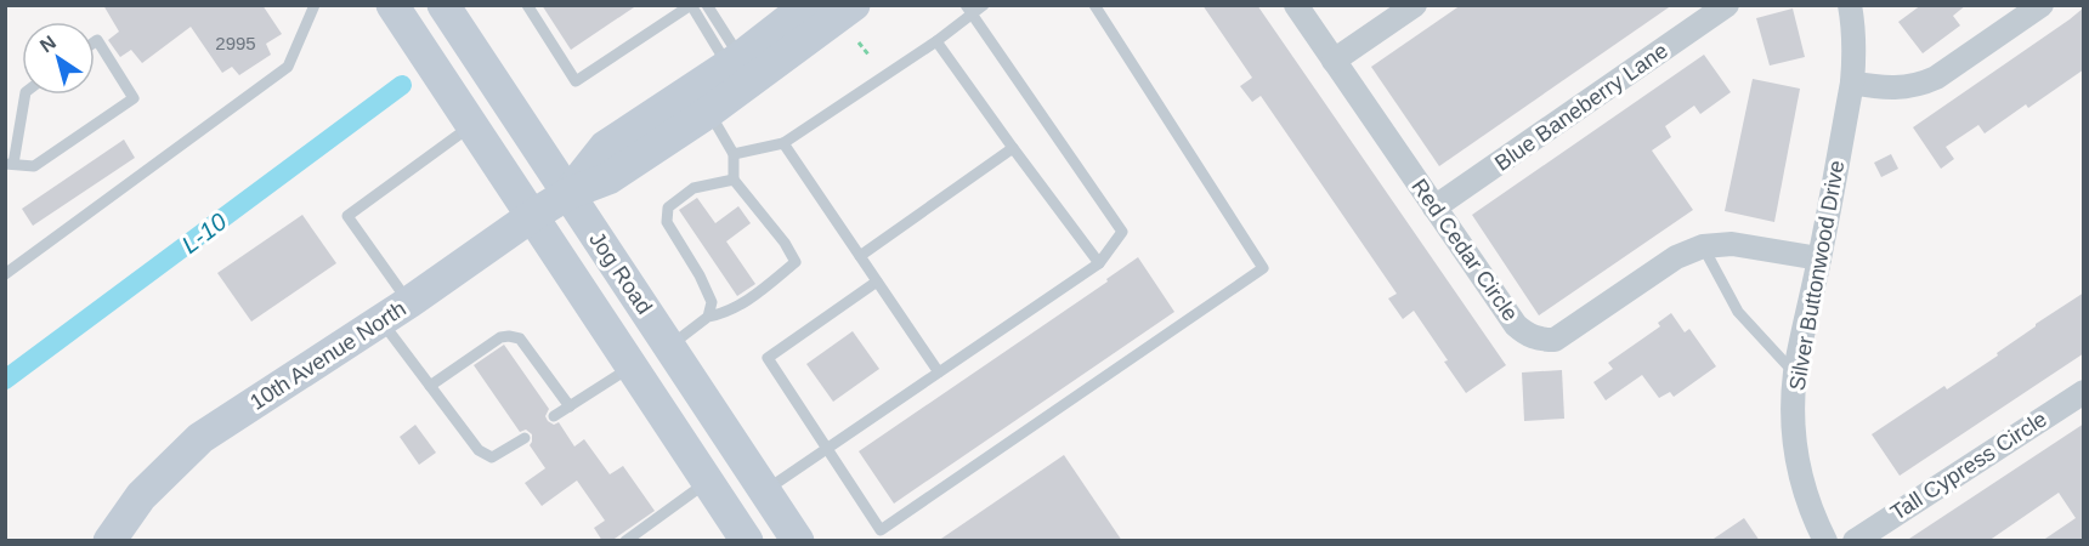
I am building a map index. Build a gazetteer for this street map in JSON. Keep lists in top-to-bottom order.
{
  "streets": {
    "main road": ["Jog Road", "10th Avenue North"],
    "street": [
      "Blue Baneberry Lane",
      "Red Cedar Circle",
      "Silver Buttonwood Drive",
      "Tall Cypress Circle"
    ]
  },
  "crossings": [
    ["Blue Baneberry Lane", "Red Cedar Circle"],
    ["Red Cedar Circle", "Silver Buttonwood Drive"],
    ["Jog Road", "10th Avenue North"]
  ],
  "water": ["L-10"],
  "house_numbers": ["2995"],
  "north": "top left"
}
